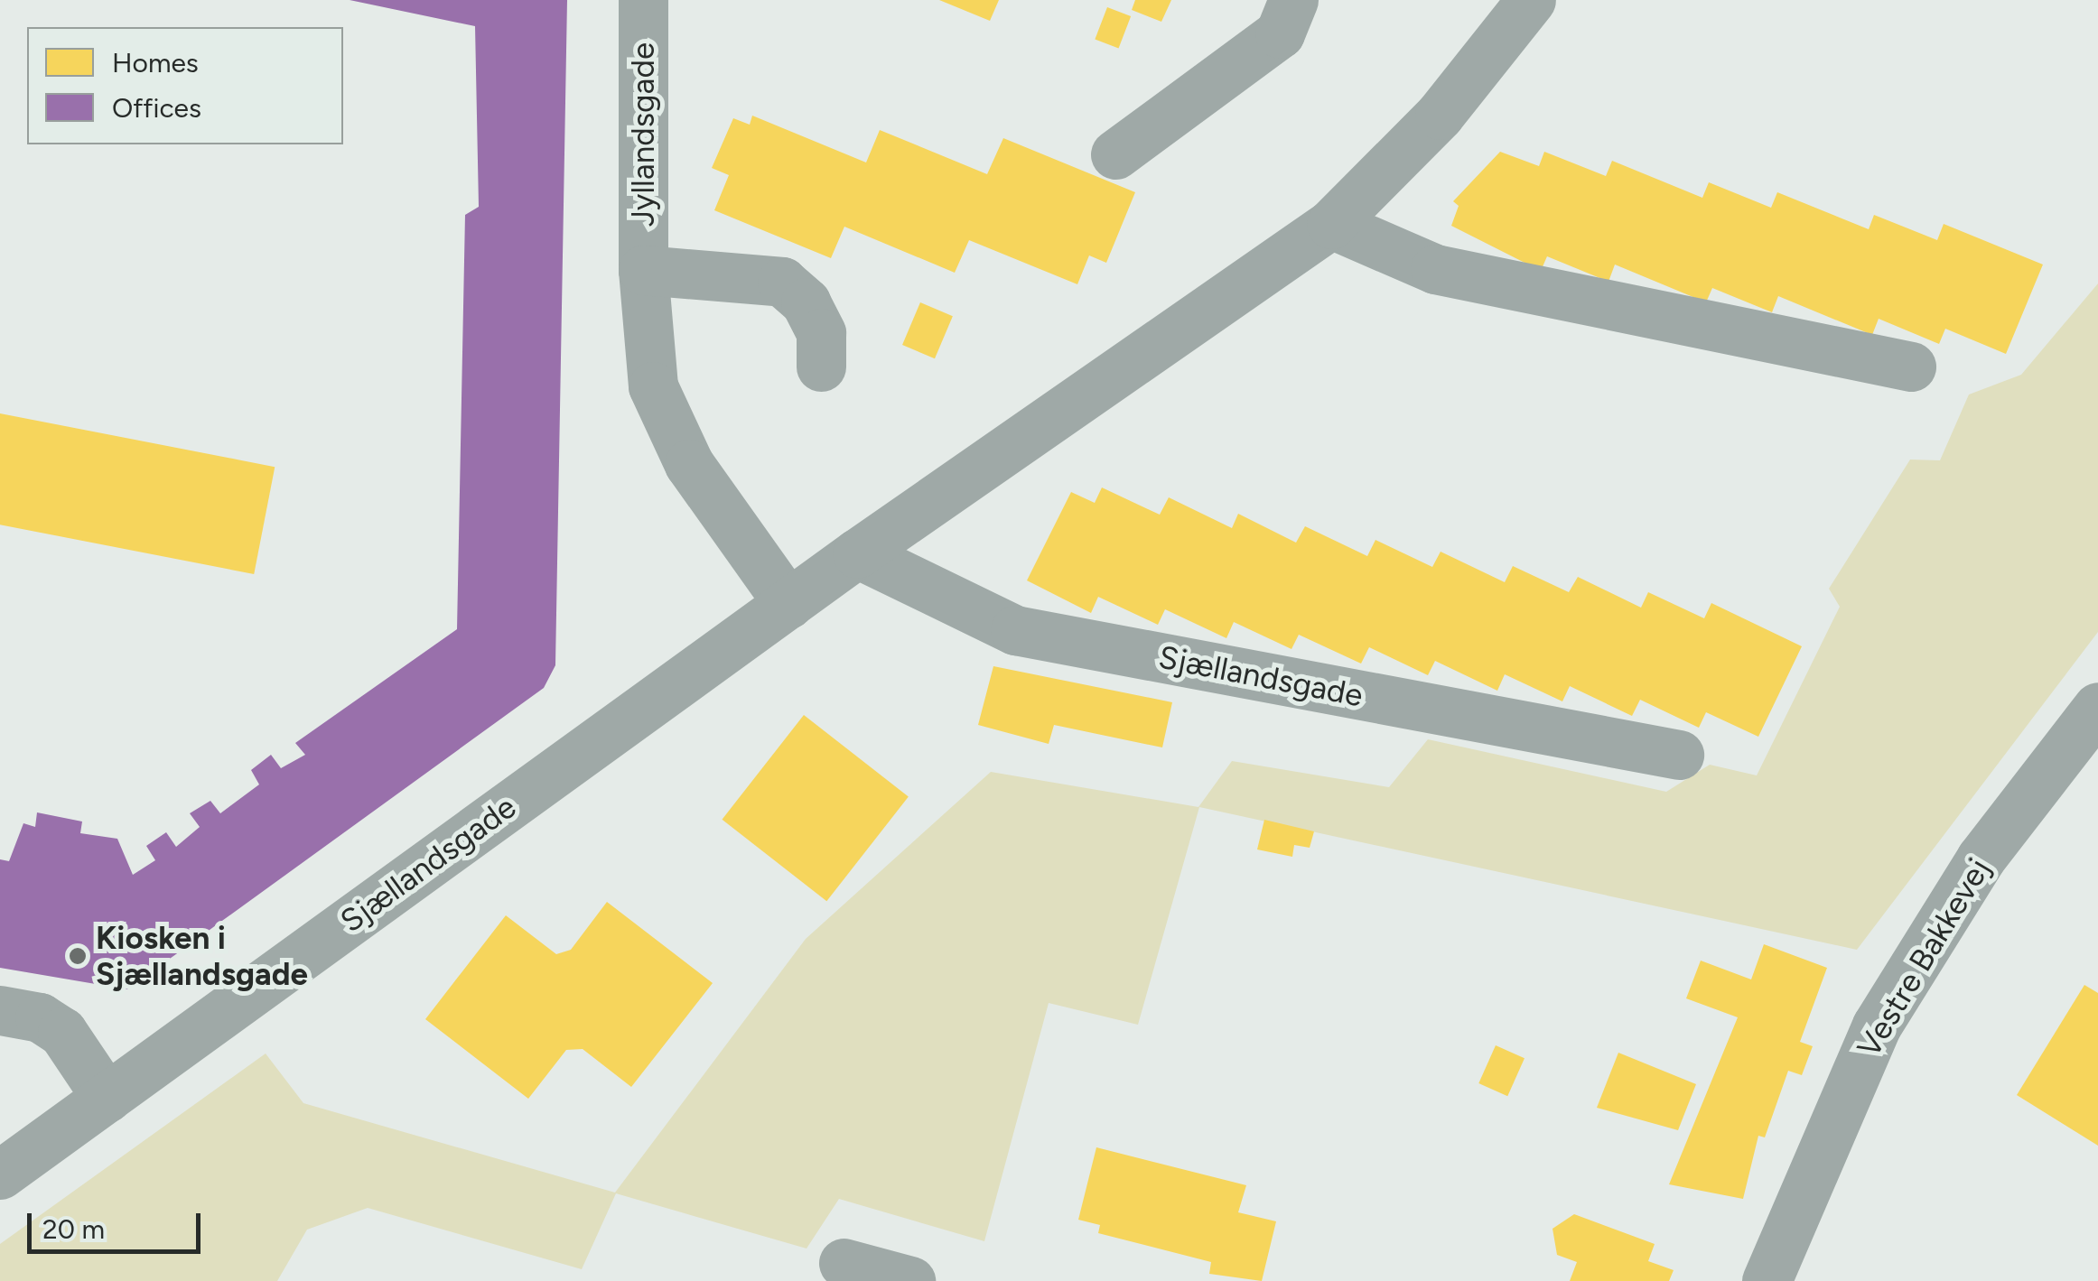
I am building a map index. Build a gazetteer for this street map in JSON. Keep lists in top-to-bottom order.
{
  "streets": {
    "street": ["Jyllandsgade", "Sjællandsgade", "Vestre Bakkevej"]
  },
  "crossings": [
    ["Jyllandsgade", "Sjællandsgade"]
  ],
  "places": ["Kiosken i Sjællandsgade"],
  "legend": ["Homes", "Offices"],
  "scale_bar": "20 m"
}
